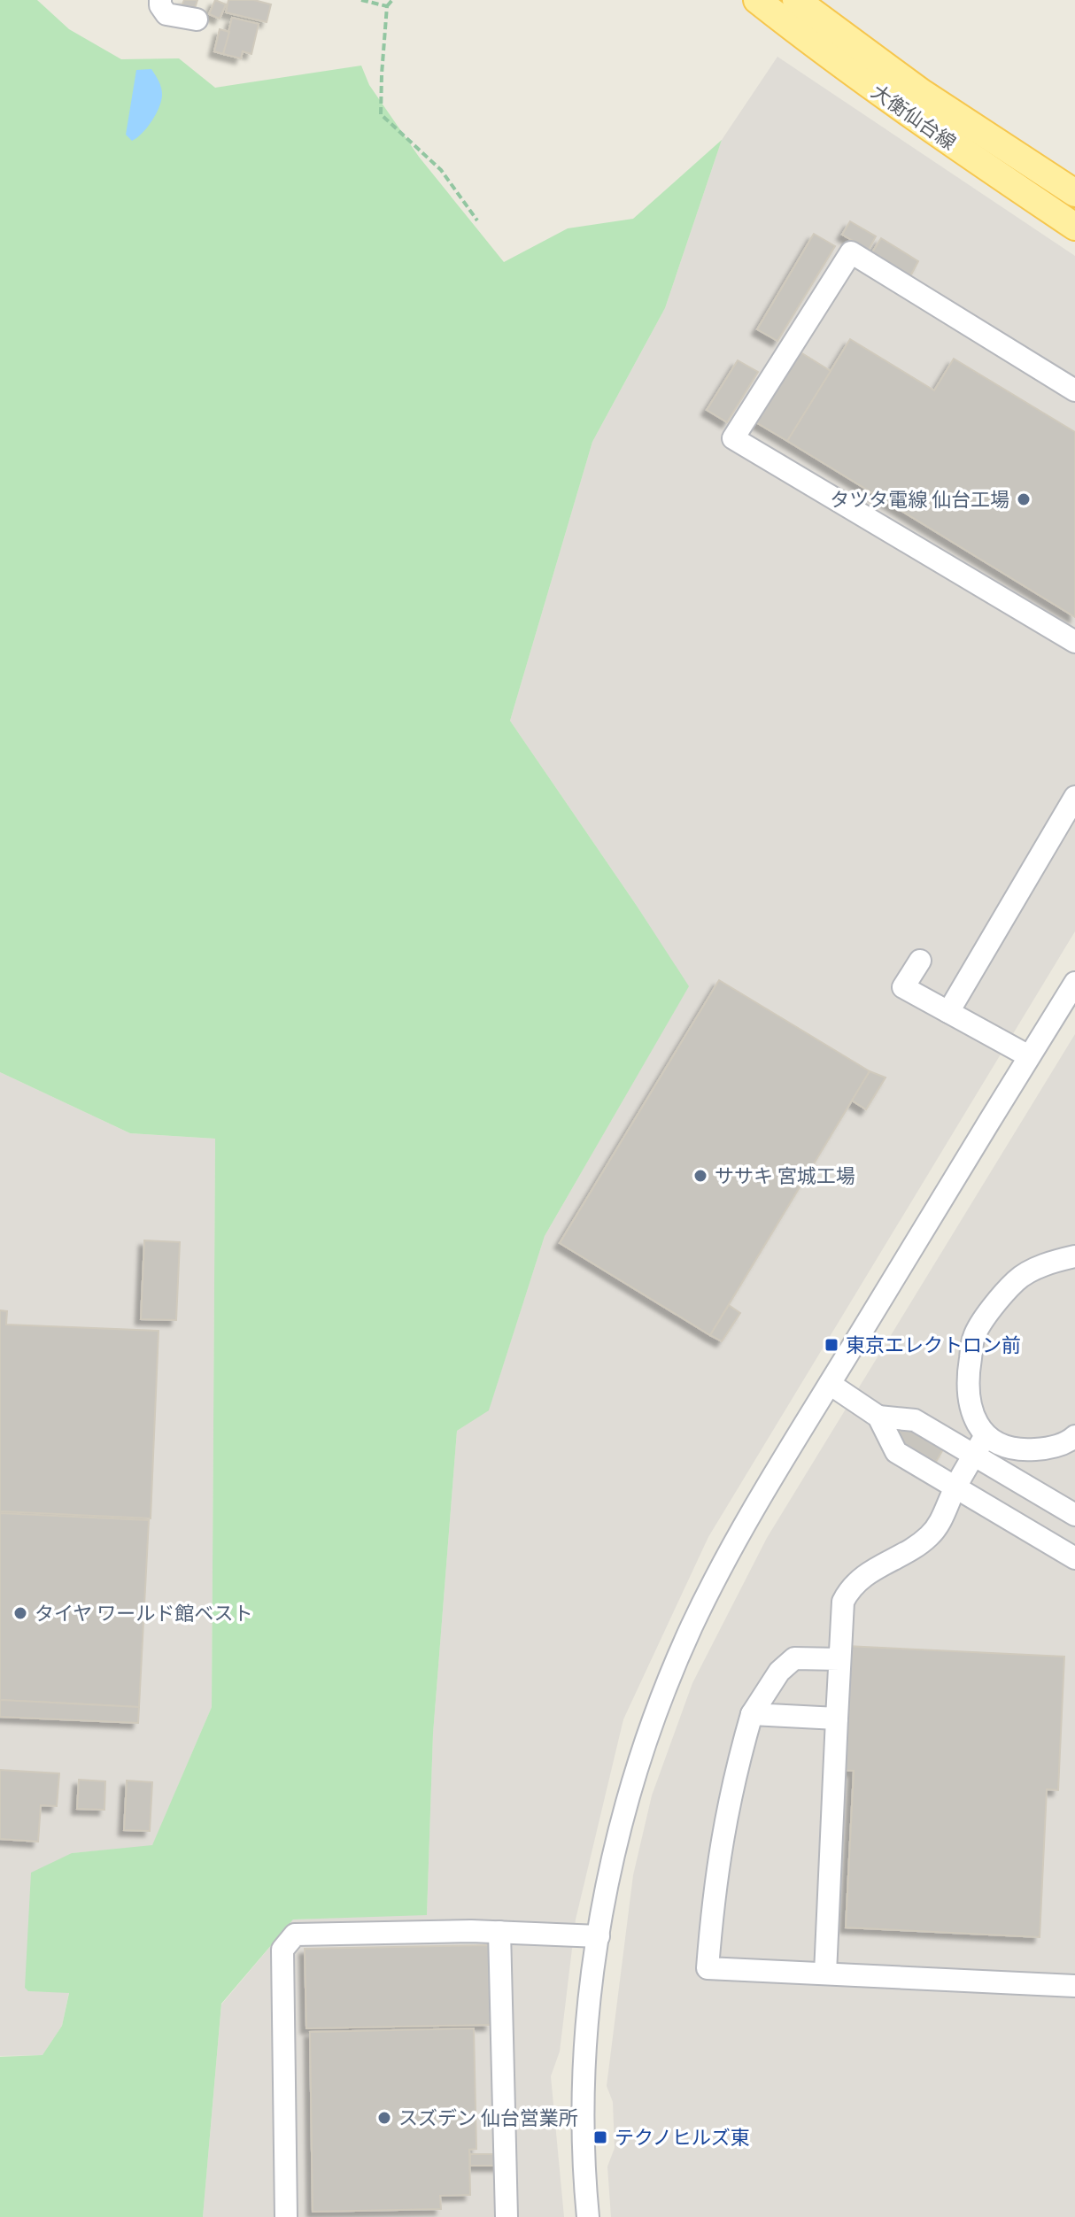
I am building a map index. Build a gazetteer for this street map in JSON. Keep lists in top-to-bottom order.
{
  "streets": {
    "main road": ["大衡仙台線"]
  },
  "places": {
    "other": [
      "タツタ電線 仙台工場",
      "ササキ 宮城工場",
      "タイヤ ワールド館ベスト",
      "スズデン 仙台営業所"
    ],
    "transit": ["東京エレクトロン前", "テクノヒルズ東"]
  }
}
